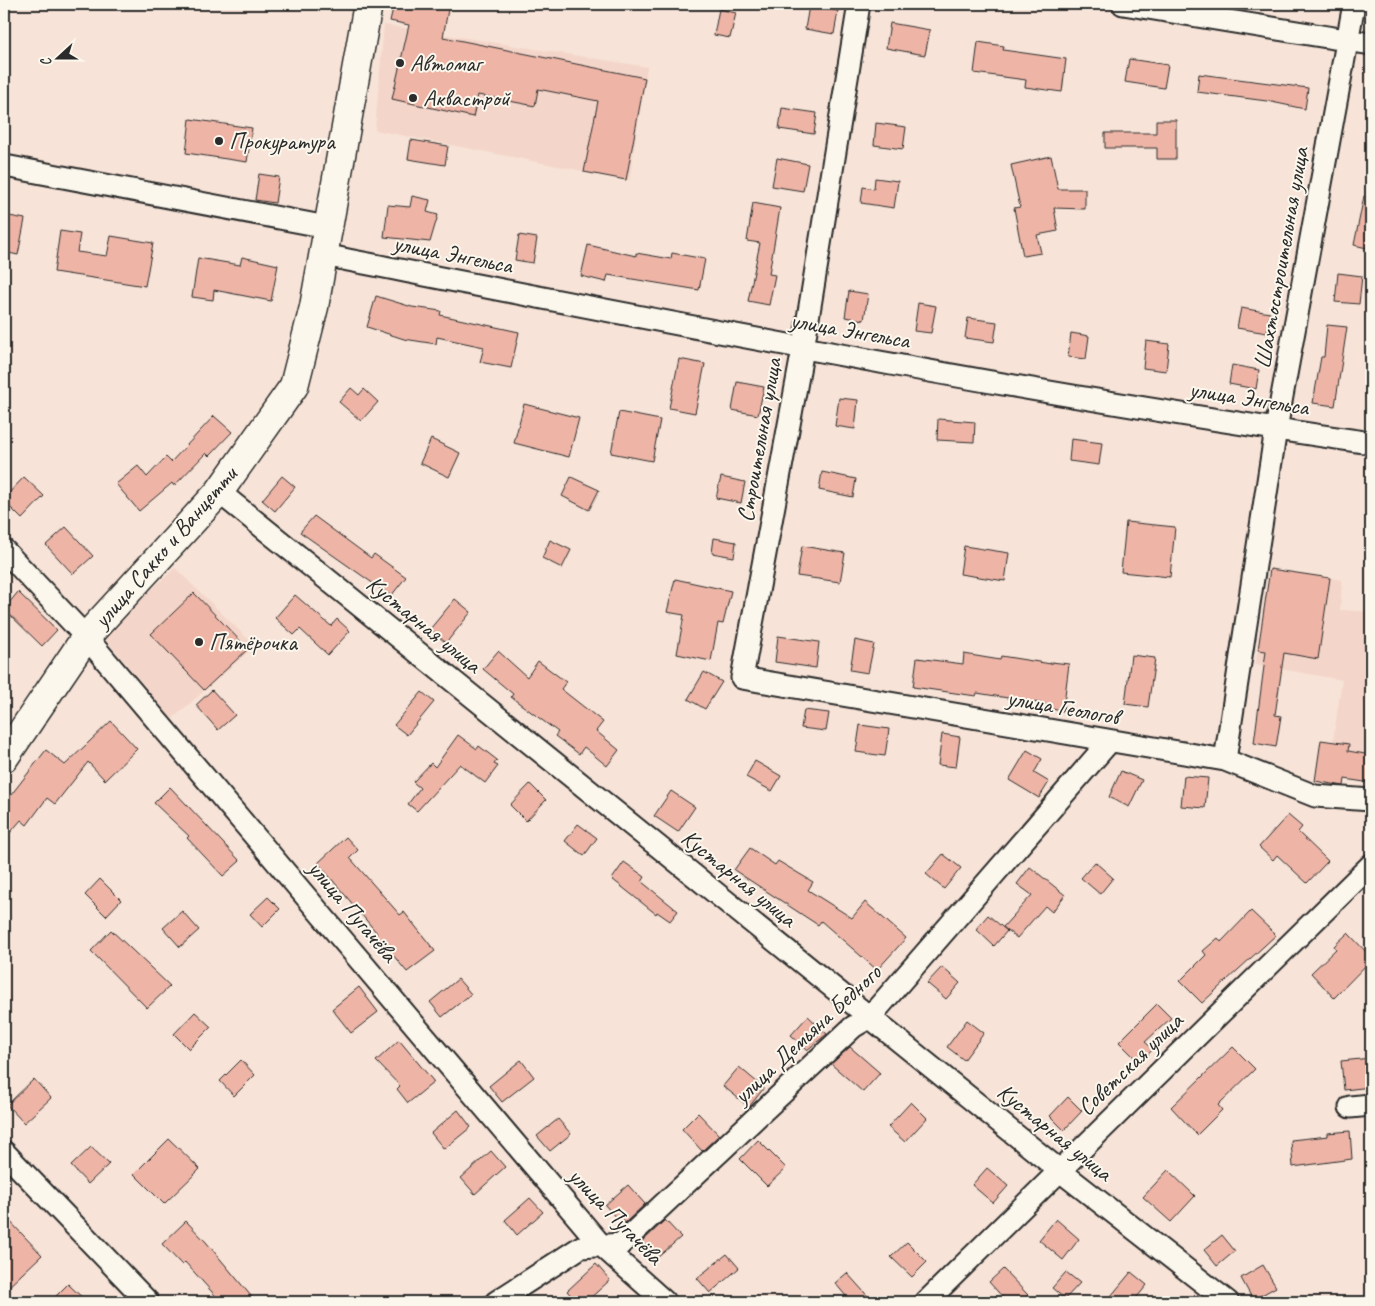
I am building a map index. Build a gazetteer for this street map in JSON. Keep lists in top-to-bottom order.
{
  "streets": {
    "street": [
      "улица Энгельса",
      "Шахтостроительная улица",
      "Строительная улица",
      "улица Сакко и Ванцетти",
      "Кустарная улица",
      "улица Геологов",
      "улица Пугачёва",
      "улица Демьяна Бедного",
      "Советская улица"
    ]
  },
  "crossings": [
    ["улица Энгельса", "Шахтостроительная улица"],
    ["улица Энгельса", "Строительная улица"],
    ["улица Энгельса", "улица Сакко и Ванцетти"],
    ["Шахтостроительная улица", "улица Геологов"],
    ["Строительная улица", "улица Геологов"],
    ["улица Сакко и Ванцетти", "Кустарная улица"],
    ["улица Сакко и Ванцетти", "улица Пугачёва"],
    ["Кустарная улица", "улица Демьяна Бедного"],
    ["Кустарная улица", "Советская улица"],
    ["улица Геологов", "улица Демьяна Бедного"],
    ["улица Пугачёва", "улица Демьяна Бедного"]
  ],
  "places": [
    "Автомаг",
    "Аквастрой",
    "Прокуратура",
    "Пятёрочка"
  ],
  "north": "left"
}
